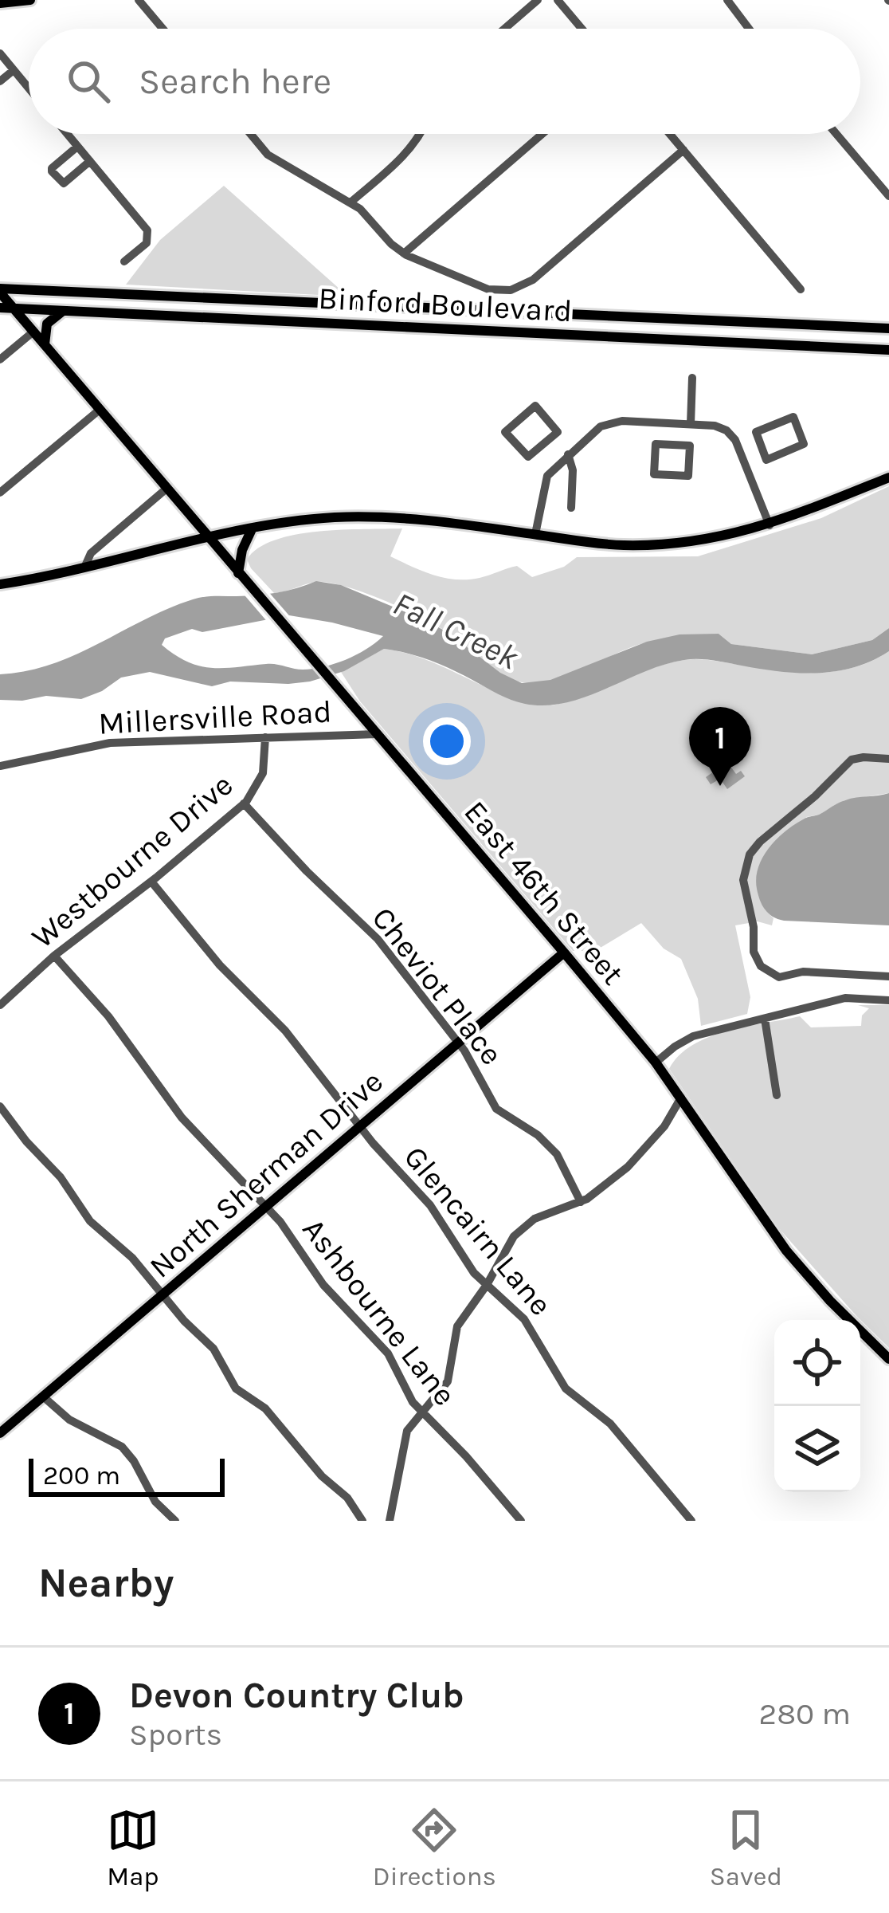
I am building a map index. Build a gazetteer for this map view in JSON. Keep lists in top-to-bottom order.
{
  "streets": {
    "main road": ["Binford Boulevard", "East 46th Street", "North Sherman Drive"],
    "street": [
      "Millersville Road",
      "Westbourne Drive",
      "Cheviot Place",
      "Glencairn Lane",
      "Ashbourne Lane"
    ]
  },
  "crossings": [
    ["Binford Boulevard", "East 46th Street"],
    ["Millersville Road", "Westbourne Drive"],
    ["Millersville Road", "East 46th Street"],
    ["Westbourne Drive", "Cheviot Place"],
    ["Westbourne Drive", "Glencairn Lane"],
    ["Westbourne Drive", "Ashbourne Lane"],
    ["East 46th Street", "North Sherman Drive"],
    ["Cheviot Place", "North Sherman Drive"],
    ["North Sherman Drive", "Glencairn Lane"],
    ["North Sherman Drive", "Ashbourne Lane"]
  ],
  "water": ["Fall Creek"],
  "scale_bar": "200 m",
  "page": {
    "search": "Search here",
    "pins": "1",
    "scale": "200 m",
    "heading": "Nearby",
    "list": [
      {
        "mark": "1",
        "name": "Devon Country Club",
        "note": "Sports",
        "value": "280 m"
      }
    ],
    "nav": ["Map", "Directions", "Saved"]
  }
}
